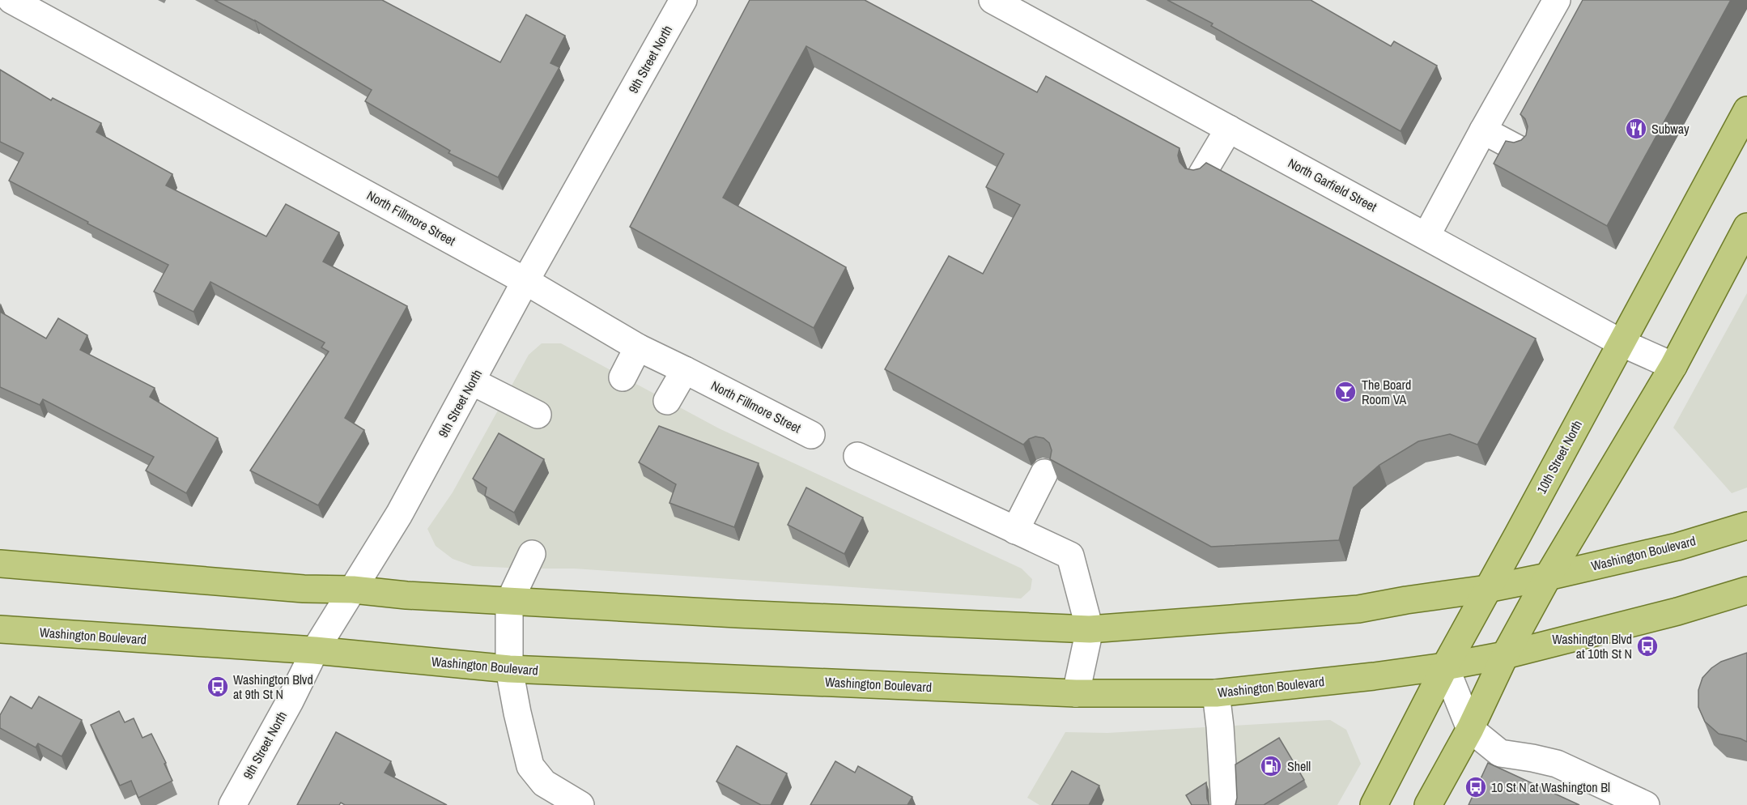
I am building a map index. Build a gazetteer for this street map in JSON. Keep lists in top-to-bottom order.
{
  "streets": {
    "main road": ["10th Street North", "Washington Boulevard"],
    "street": ["9th Street North", "North Garfield Street", "North Fillmore Street"]
  },
  "crossings": [
    ["9th Street North", "North Fillmore Street"],
    ["9th Street North", "Washington Boulevard"],
    ["North Garfield Street", "10th Street North"],
    ["10th Street North", "Washington Boulevard"]
  ],
  "places": {
    "restaurant": ["Subway"],
    "bar": ["The Board Room VA"],
    "bus stop": ["Washington Blvd at 10th St N", "Washington Blvd at 9th St N", "10 St N at Washington Bl"],
    "fuel station": ["Shell"]
  }
}
